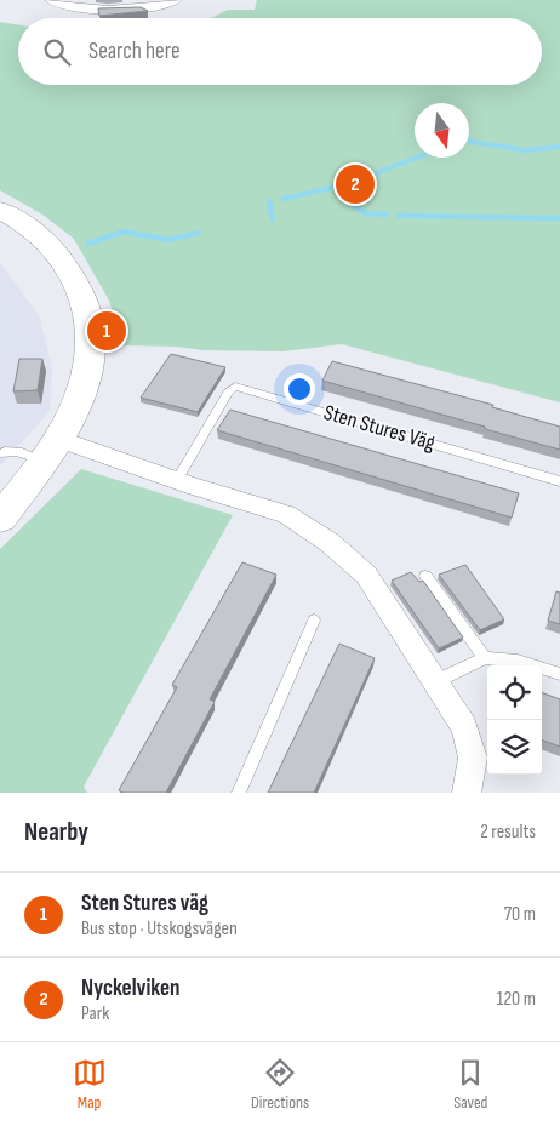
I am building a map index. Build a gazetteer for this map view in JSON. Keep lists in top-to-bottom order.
{
  "streets": {
    "lane": ["Sten Stures Väg"]
  },
  "north": "bottom",
  "page": {
    "search": "Search here",
    "pins": ["2", "1"],
    "heading": ["Nearby", "2 results"],
    "list": [
      {
        "mark": "1",
        "name": "Sten Stures väg",
        "note": "Bus stop · Utskogsvägen",
        "value": "70 m"
      },
      {
        "mark": "2",
        "name": "Nyckelviken",
        "note": "Park",
        "value": "120 m"
      }
    ],
    "nav": ["Map", "Directions", "Saved"]
  }
}
